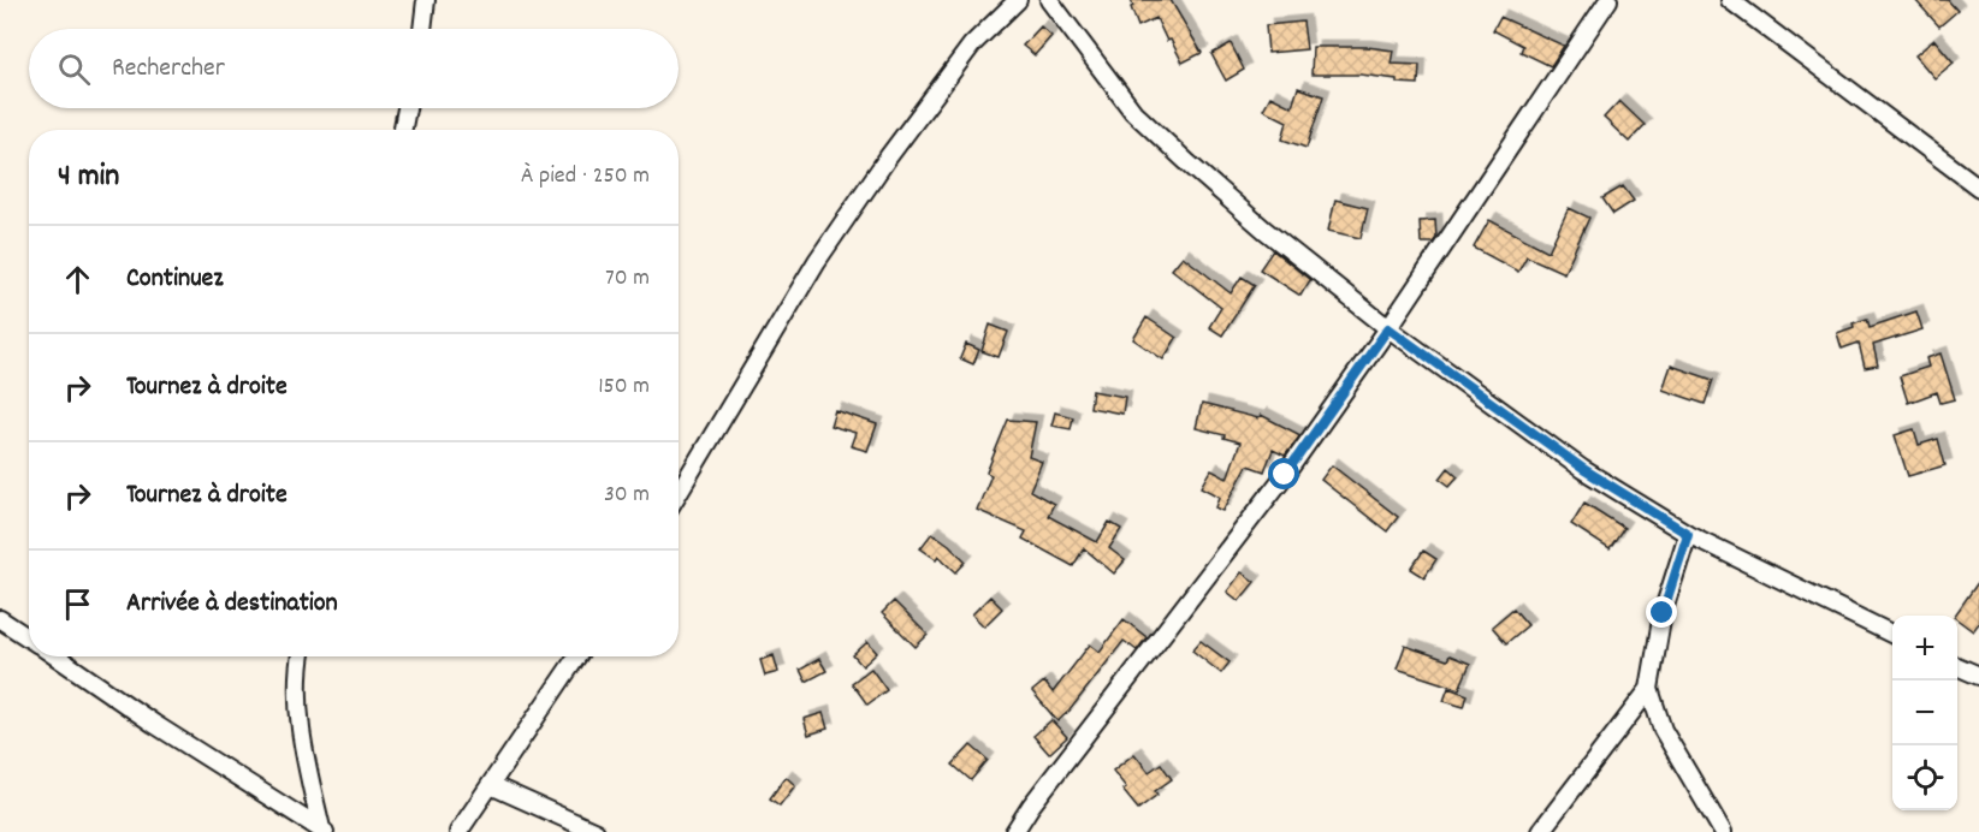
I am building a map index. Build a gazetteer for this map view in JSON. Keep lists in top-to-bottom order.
{
  "page": {
    "search": "Rechercher",
    "heading": ["4 min", "À pied · 250 m"],
    "list": [
      ["Continuez", "70 m"],
      ["Tournez à droite", "150 m"],
      ["Tournez à droite", "30 m"],
      "Arrivée à destination"
    ],
    "map_buttons": ["+", "−"]
  }
}
